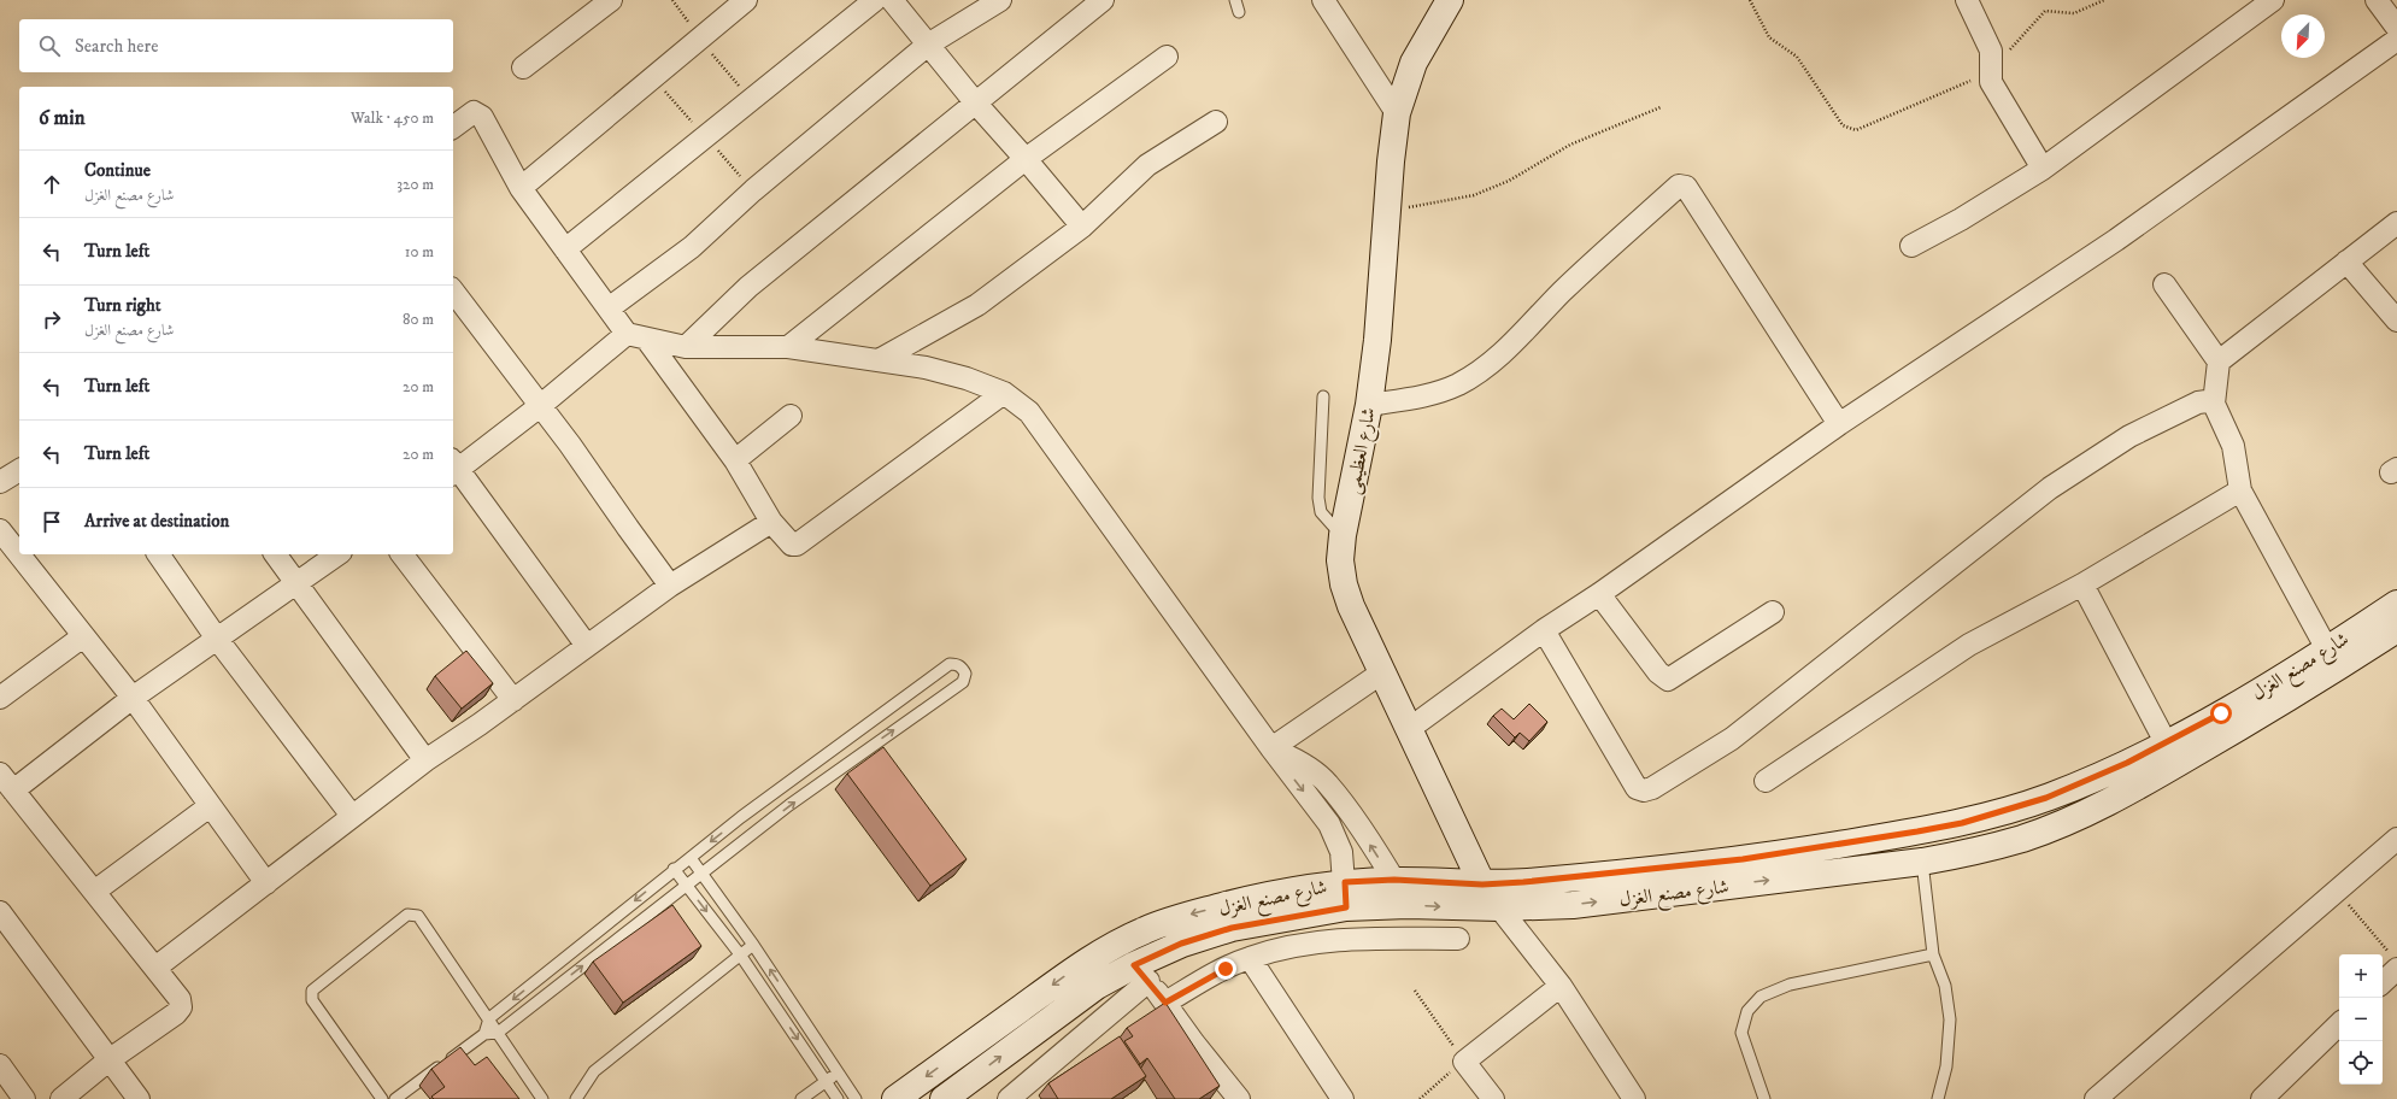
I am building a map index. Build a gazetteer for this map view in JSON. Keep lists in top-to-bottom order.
{
  "streets": {
    "street": ["شارع العظيمى", "شارع مصنع الغزل"]
  },
  "crossings": [
    ["شارع العظيمى", "شارع مصنع الغزل"]
  ],
  "north": "bottom left",
  "page": {
    "search": "Search here",
    "heading": ["6 min", "Walk · 450 m"],
    "list": [
      ["Continue", "شارع مصنع الغزل", "320 m"],
      ["Turn left", "10 m"],
      ["Turn right", "شارع مصنع الغزل", "80 m"],
      ["Turn left", "20 m"],
      ["Turn left", "20 m"],
      "Arrive at destination"
    ],
    "map_buttons": ["+", "−"]
  }
}
